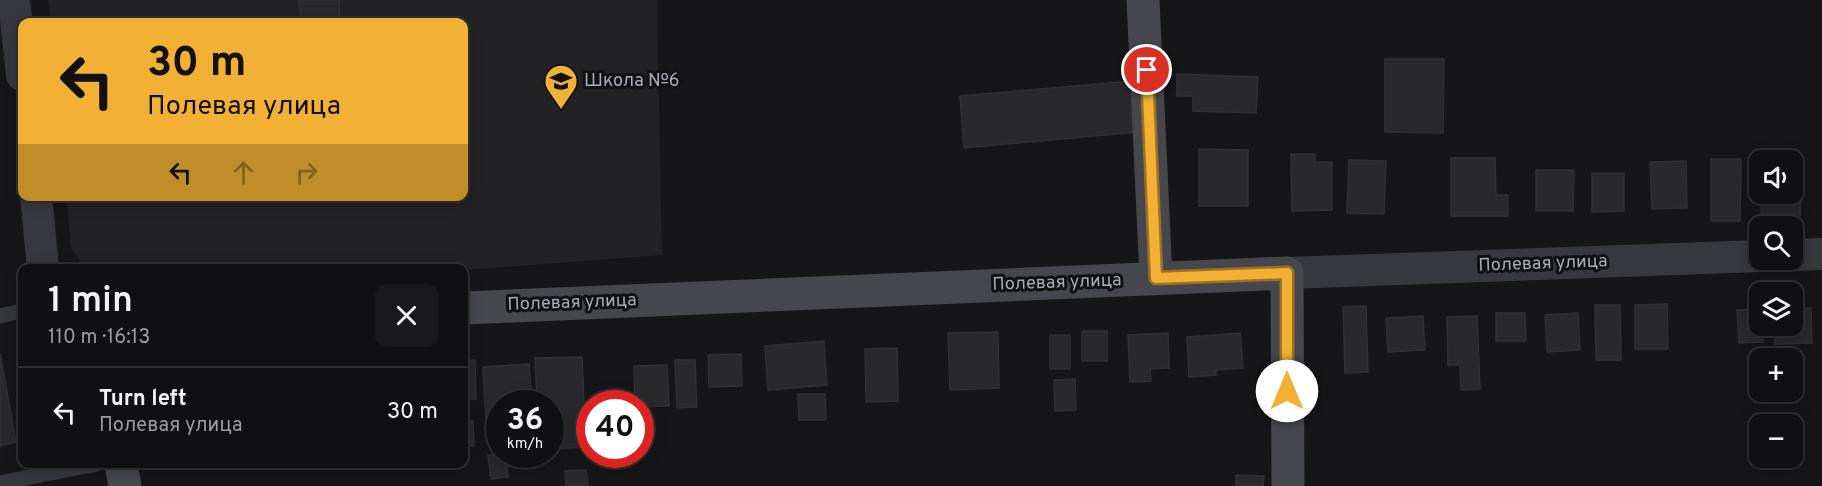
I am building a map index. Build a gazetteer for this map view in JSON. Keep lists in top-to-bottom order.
{
  "streets": {
    "street": ["Полевая улица"]
  },
  "places": {
    "school or university": ["Школа №6"]
  },
  "page": {
    "turn": ["30 m", "Полевая улица"],
    "map_buttons": ["+", "−"],
    "heading": ["1 min", "110 m · 16:13"],
    "list": [
      {
        "name": "Turn left",
        "note": "Полевая улица",
        "value": "30 m"
      }
    ],
    "speed": "36 km/h",
    "limit": "40"
  }
}
